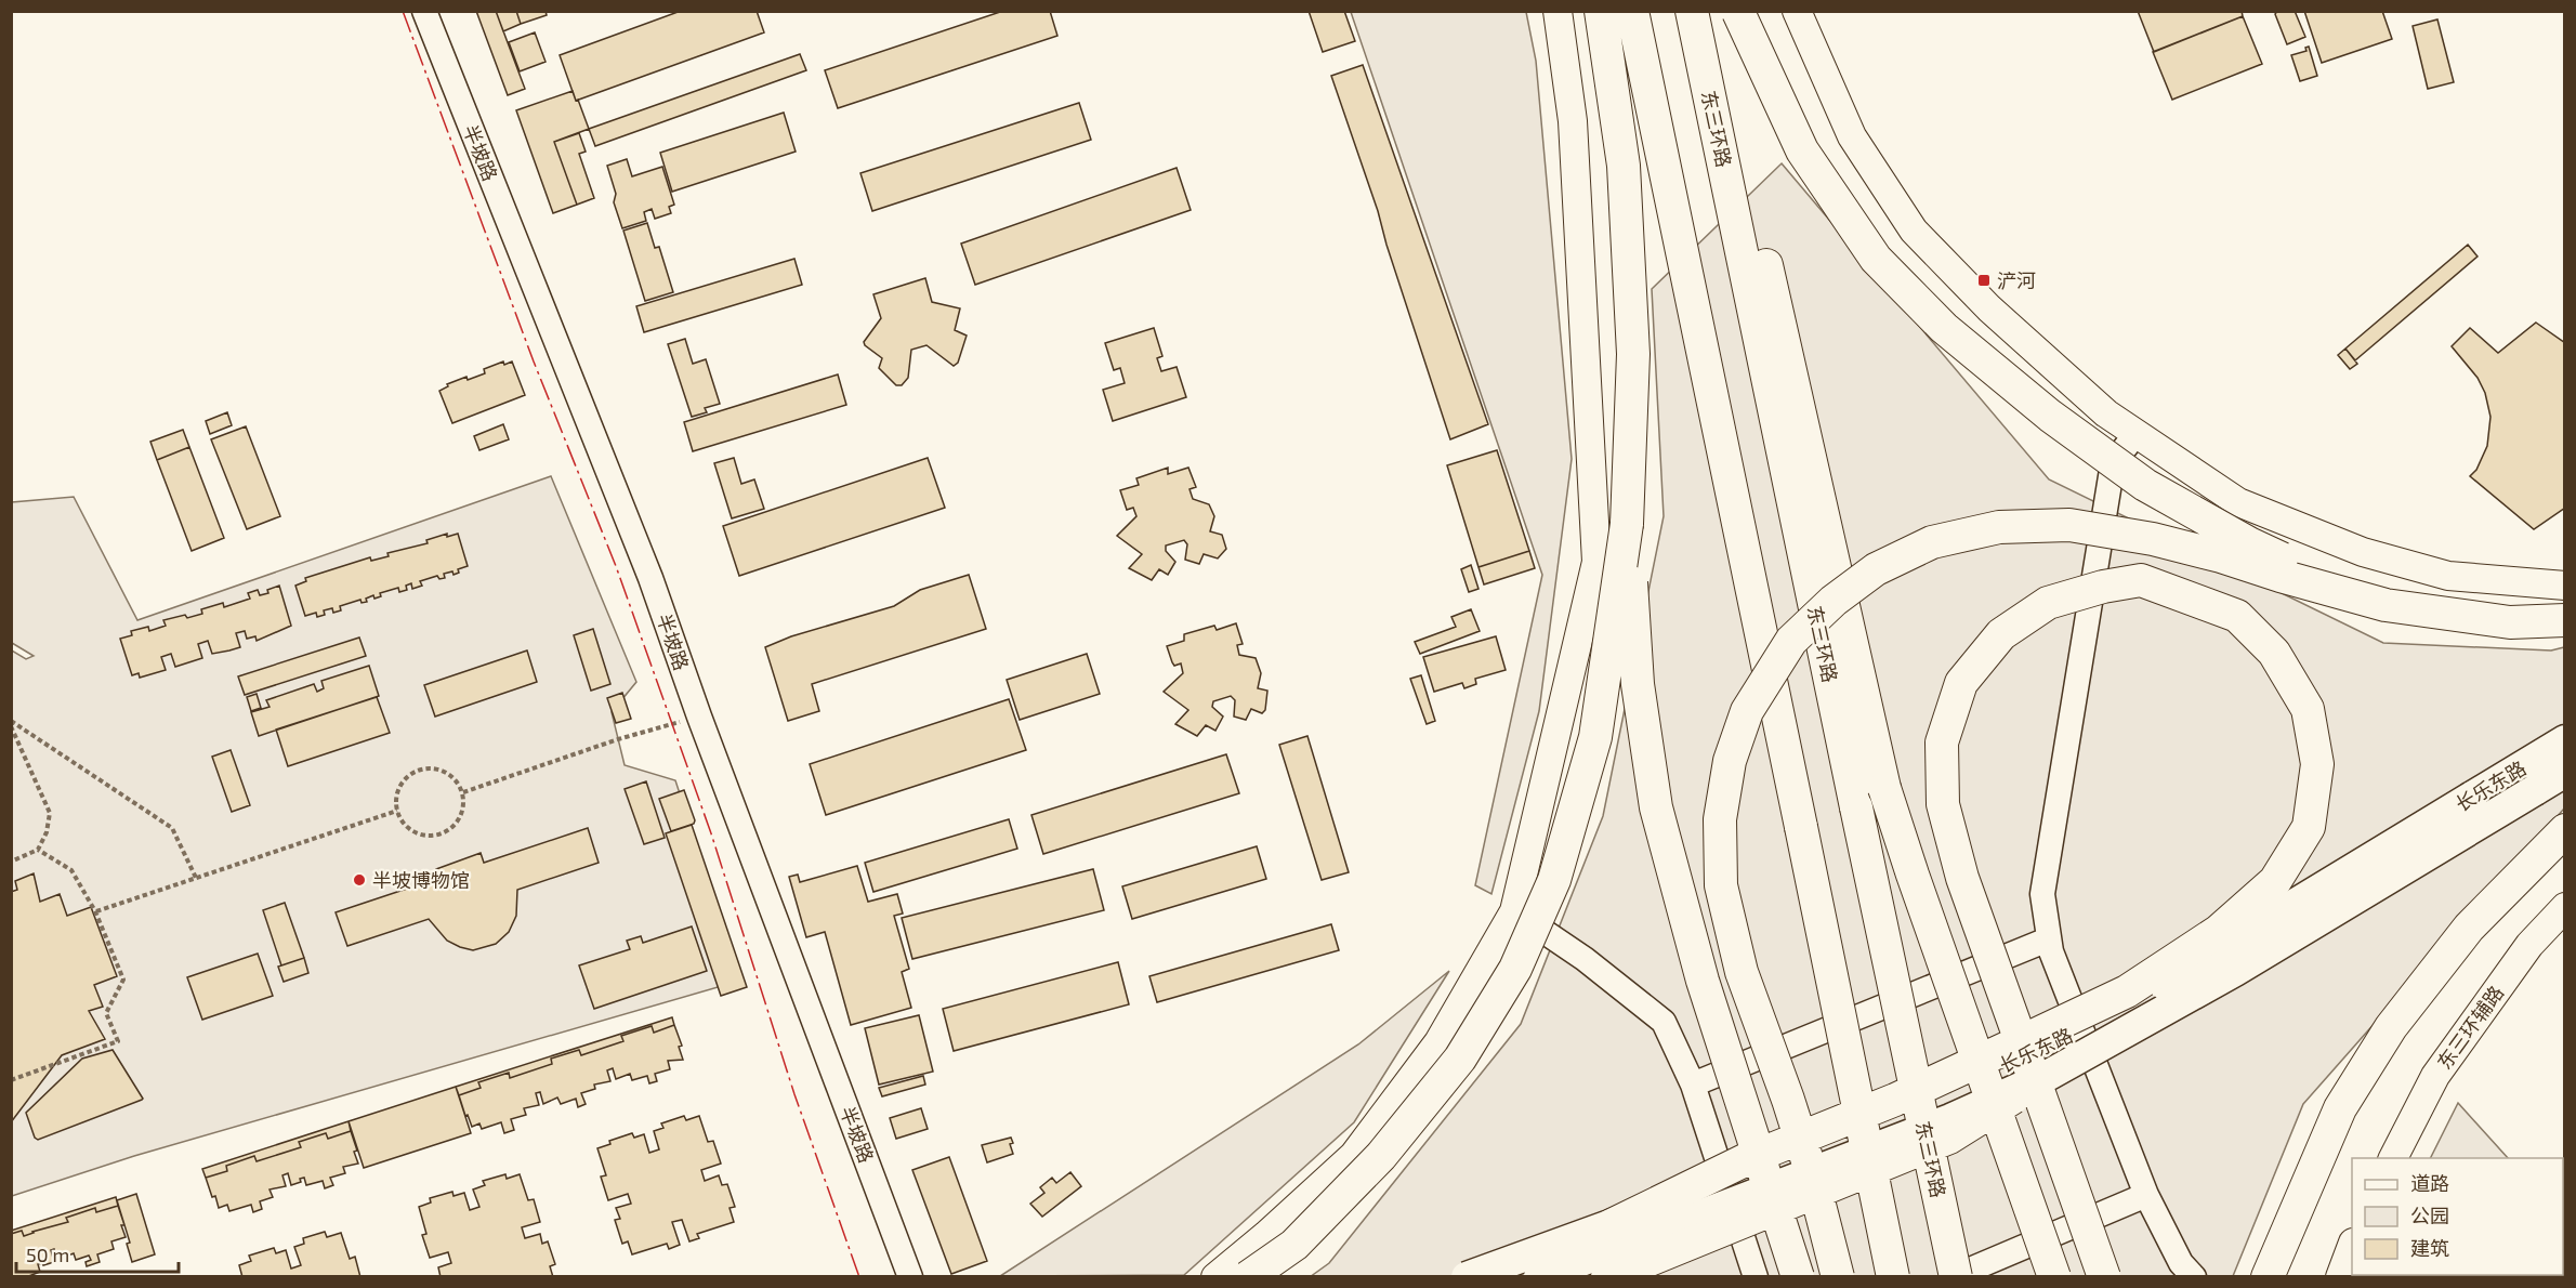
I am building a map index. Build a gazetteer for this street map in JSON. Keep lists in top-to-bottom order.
{
  "streets": {
    "highway": ["东三环路"],
    "main road": ["长乐东路", "东三环辅路"],
    "street": ["半坡路"]
  },
  "places": {
    "transit": ["浐河"],
    "other": ["半坡博物馆"]
  },
  "legend": ["道路", "公园", "建筑"],
  "scale_bar": "50 m"
}
